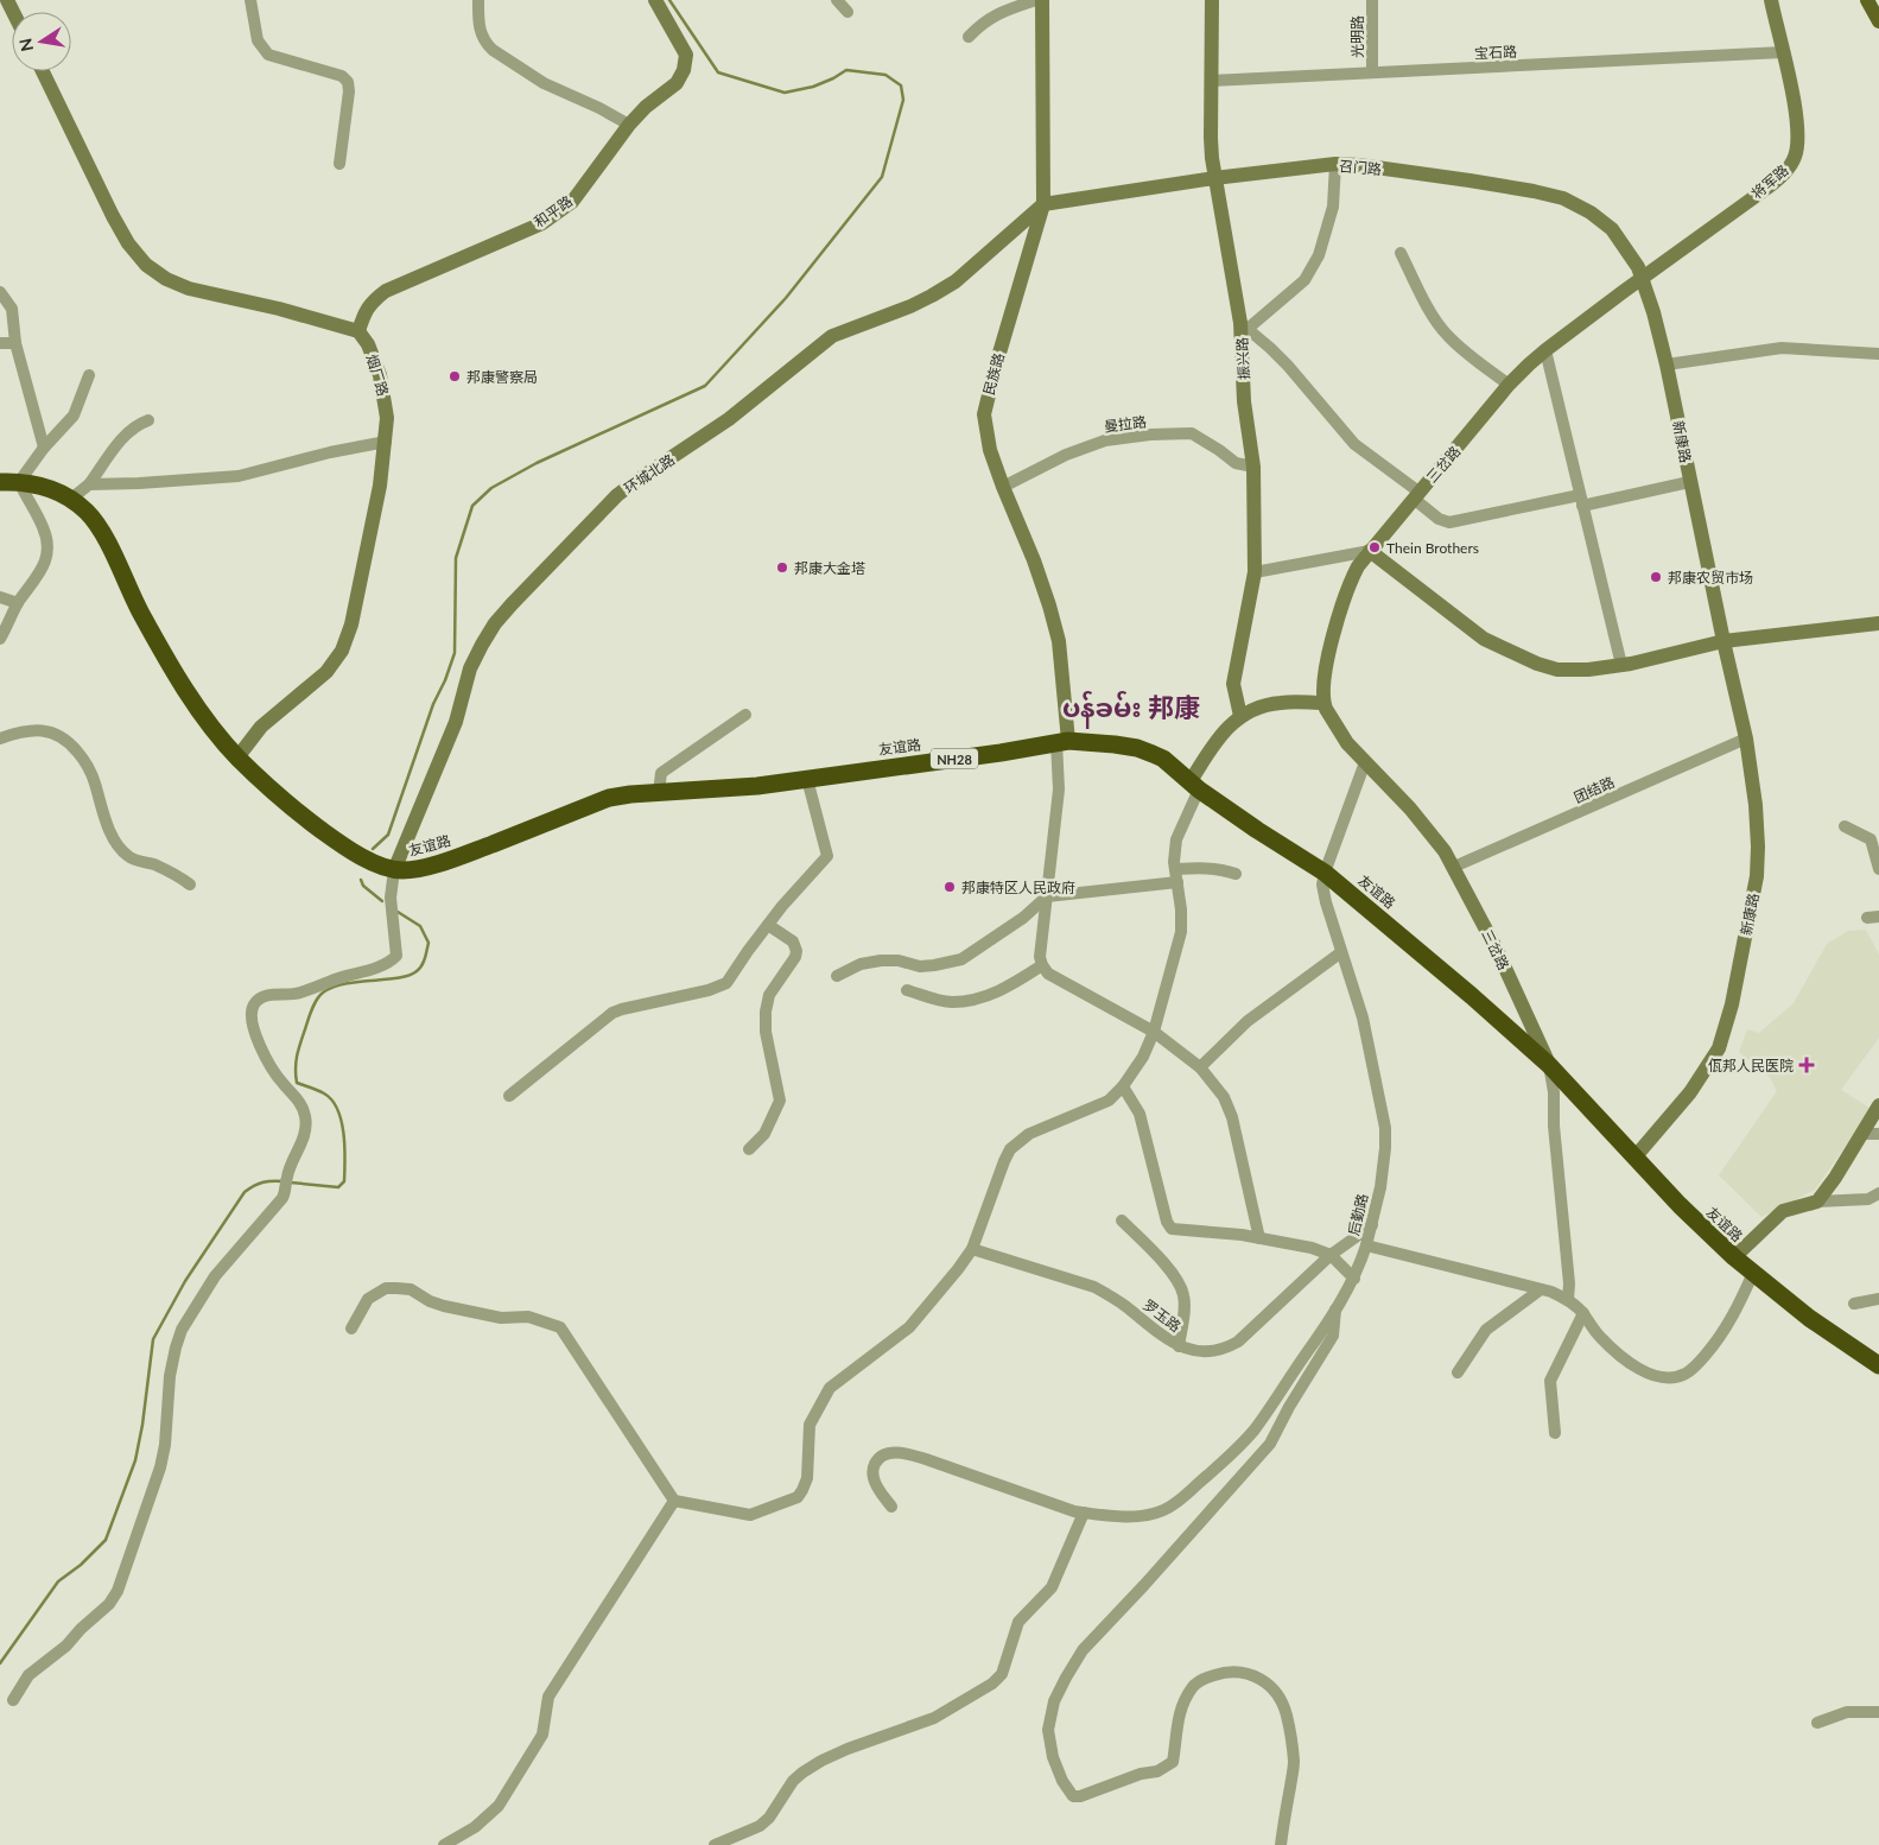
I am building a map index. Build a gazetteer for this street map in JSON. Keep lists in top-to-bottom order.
{
  "streets": {
    "highway": ["友谊路", "NH28"],
    "main road": [
      "召门路",
      "将军路",
      "和平路",
      "振兴路",
      "民族路",
      "烟厂路",
      "新康路",
      "三岔路",
      "环城北路"
    ],
    "street": [
      "光明路",
      "宝石路",
      "曼拉路",
      "团结路",
      "后勤路",
      "罗玉路"
    ]
  },
  "crossings": [
    ["光明路", "宝石路"],
    ["宝石路", "将军路"],
    ["宝石路", "振兴路"],
    ["召门路", "将军路"],
    ["召门路", "振兴路"],
    ["召门路", "民族路"],
    ["召门路", "新康路"],
    ["召门路", "三岔路"],
    ["召门路", "环城北路"],
    ["将军路", "新康路"],
    ["将军路", "三岔路"],
    ["和平路", "烟厂路"],
    ["振兴路", "曼拉路"],
    ["民族路", "曼拉路"],
    ["民族路", "环城北路"],
    ["民族路", "友谊路"],
    ["烟厂路", "友谊路"],
    ["新康路", "三岔路"],
    ["新康路", "友谊路"],
    ["新康路", "团结路"],
    ["三岔路", "友谊路"],
    ["三岔路", "团结路"],
    ["三岔路", "后勤路"],
    ["环城北路", "友谊路"],
    ["友谊路", "后勤路"],
    ["后勤路", "罗玉路"]
  ],
  "districts": ["ပန်ခမ်း 邦康"],
  "places": {
    "other": [
      "邦康警察局",
      "Thein Brothers",
      "邦康大金塔",
      "邦康农贸市场",
      "邦康特区人民政府"
    ],
    "health": ["佤邦人民医院"]
  },
  "north": "left"
}
